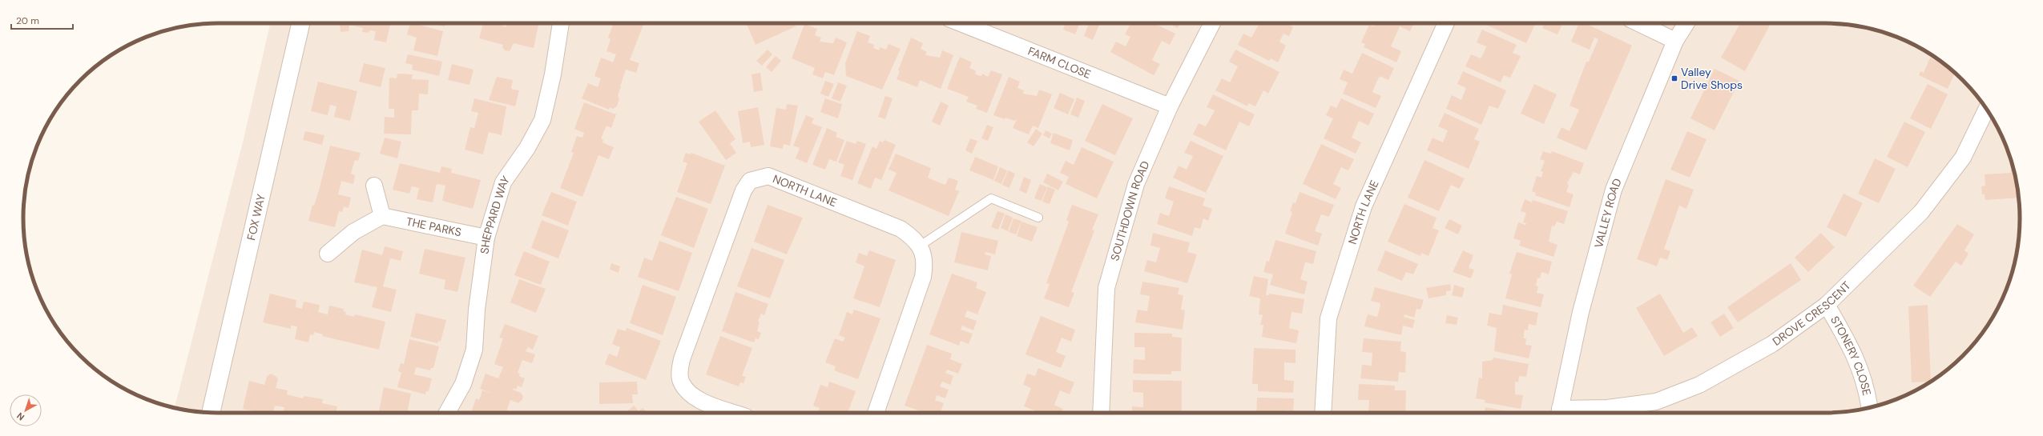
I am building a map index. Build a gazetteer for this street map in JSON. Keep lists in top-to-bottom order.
{
  "streets": {
    "street": [
      "FARM CLOSE",
      "NORTH LANE",
      "SOUTHDOWN ROAD",
      "VALLEY ROAD",
      "SHEPPARD WAY",
      "FOX WAY",
      "THE PARKS",
      "DROVE CRESCENT",
      "STONERY CLOSE"
    ]
  },
  "crossings": [
    ["FARM CLOSE", "SOUTHDOWN ROAD"],
    ["SHEPPARD WAY", "THE PARKS"],
    ["DROVE CRESCENT", "STONERY CLOSE"]
  ],
  "places": {
    "transit": ["Valley Drive Shops"]
  },
  "scale_bar": "20 m",
  "north": "bottom left"
}
